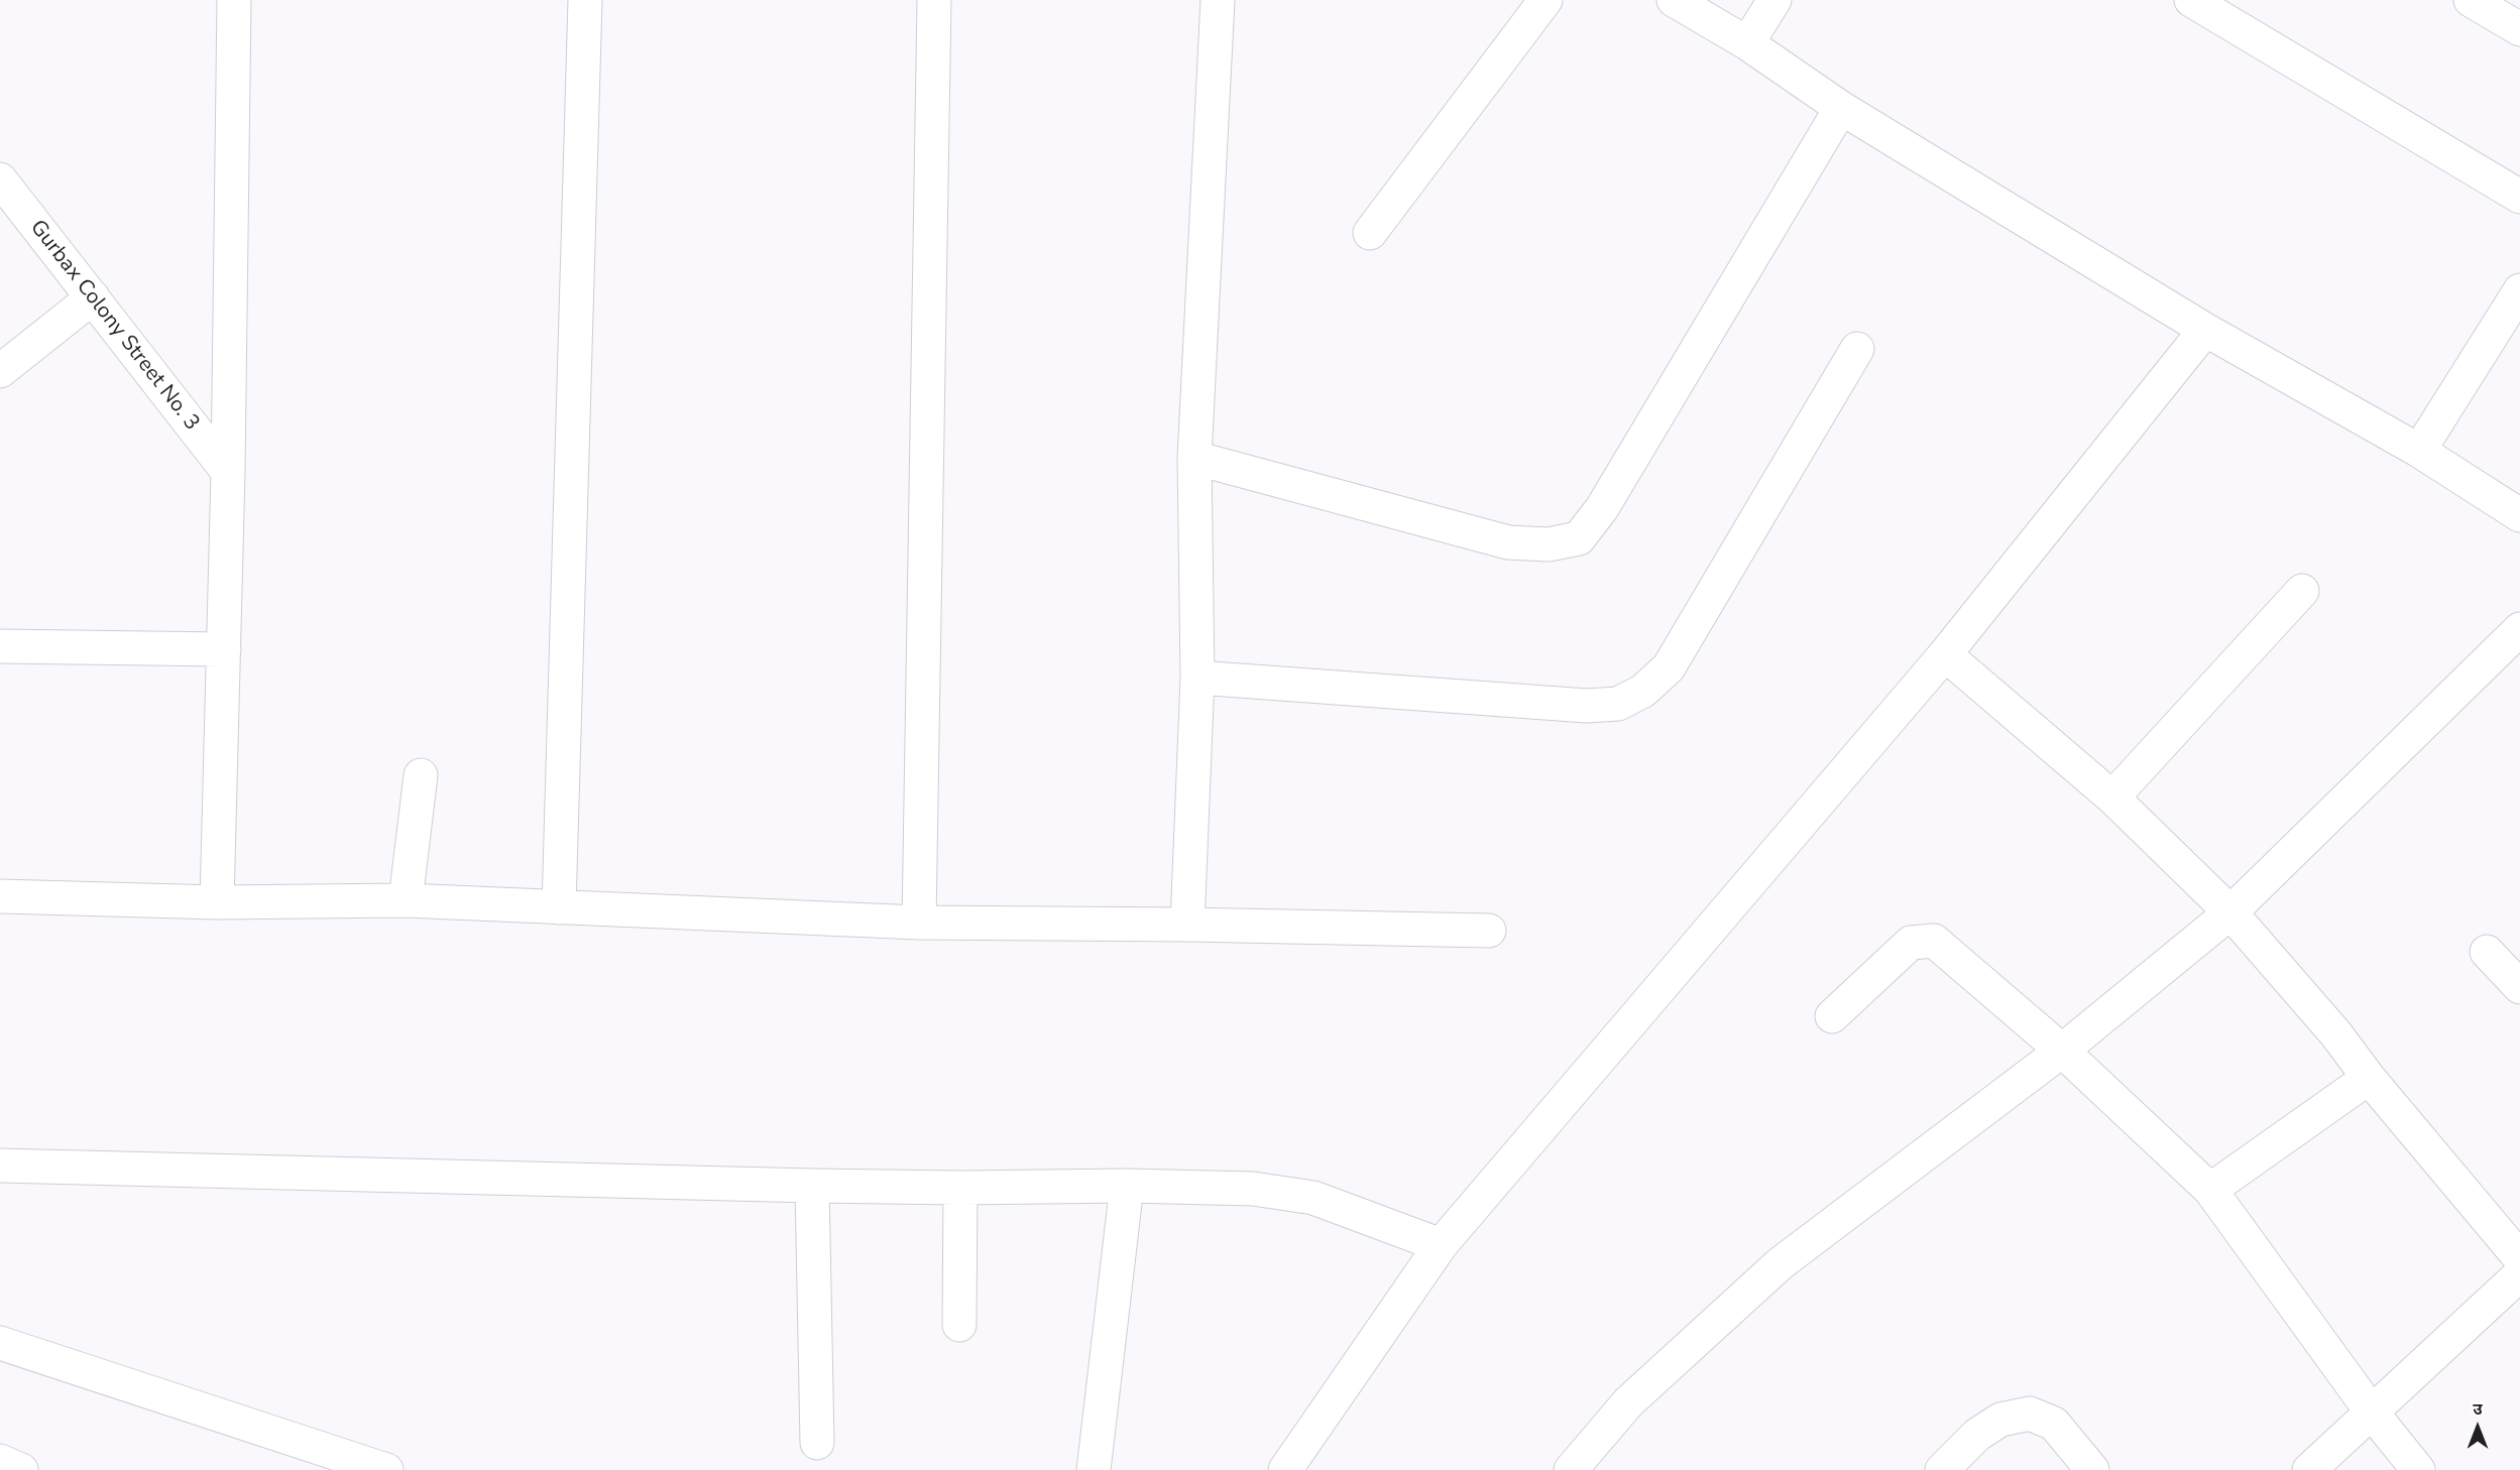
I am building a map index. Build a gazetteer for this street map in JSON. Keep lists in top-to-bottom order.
{
  "streets": {
    "street": ["Gurbax Colony Street No. 3"]
  },
  "north": "top"
}
